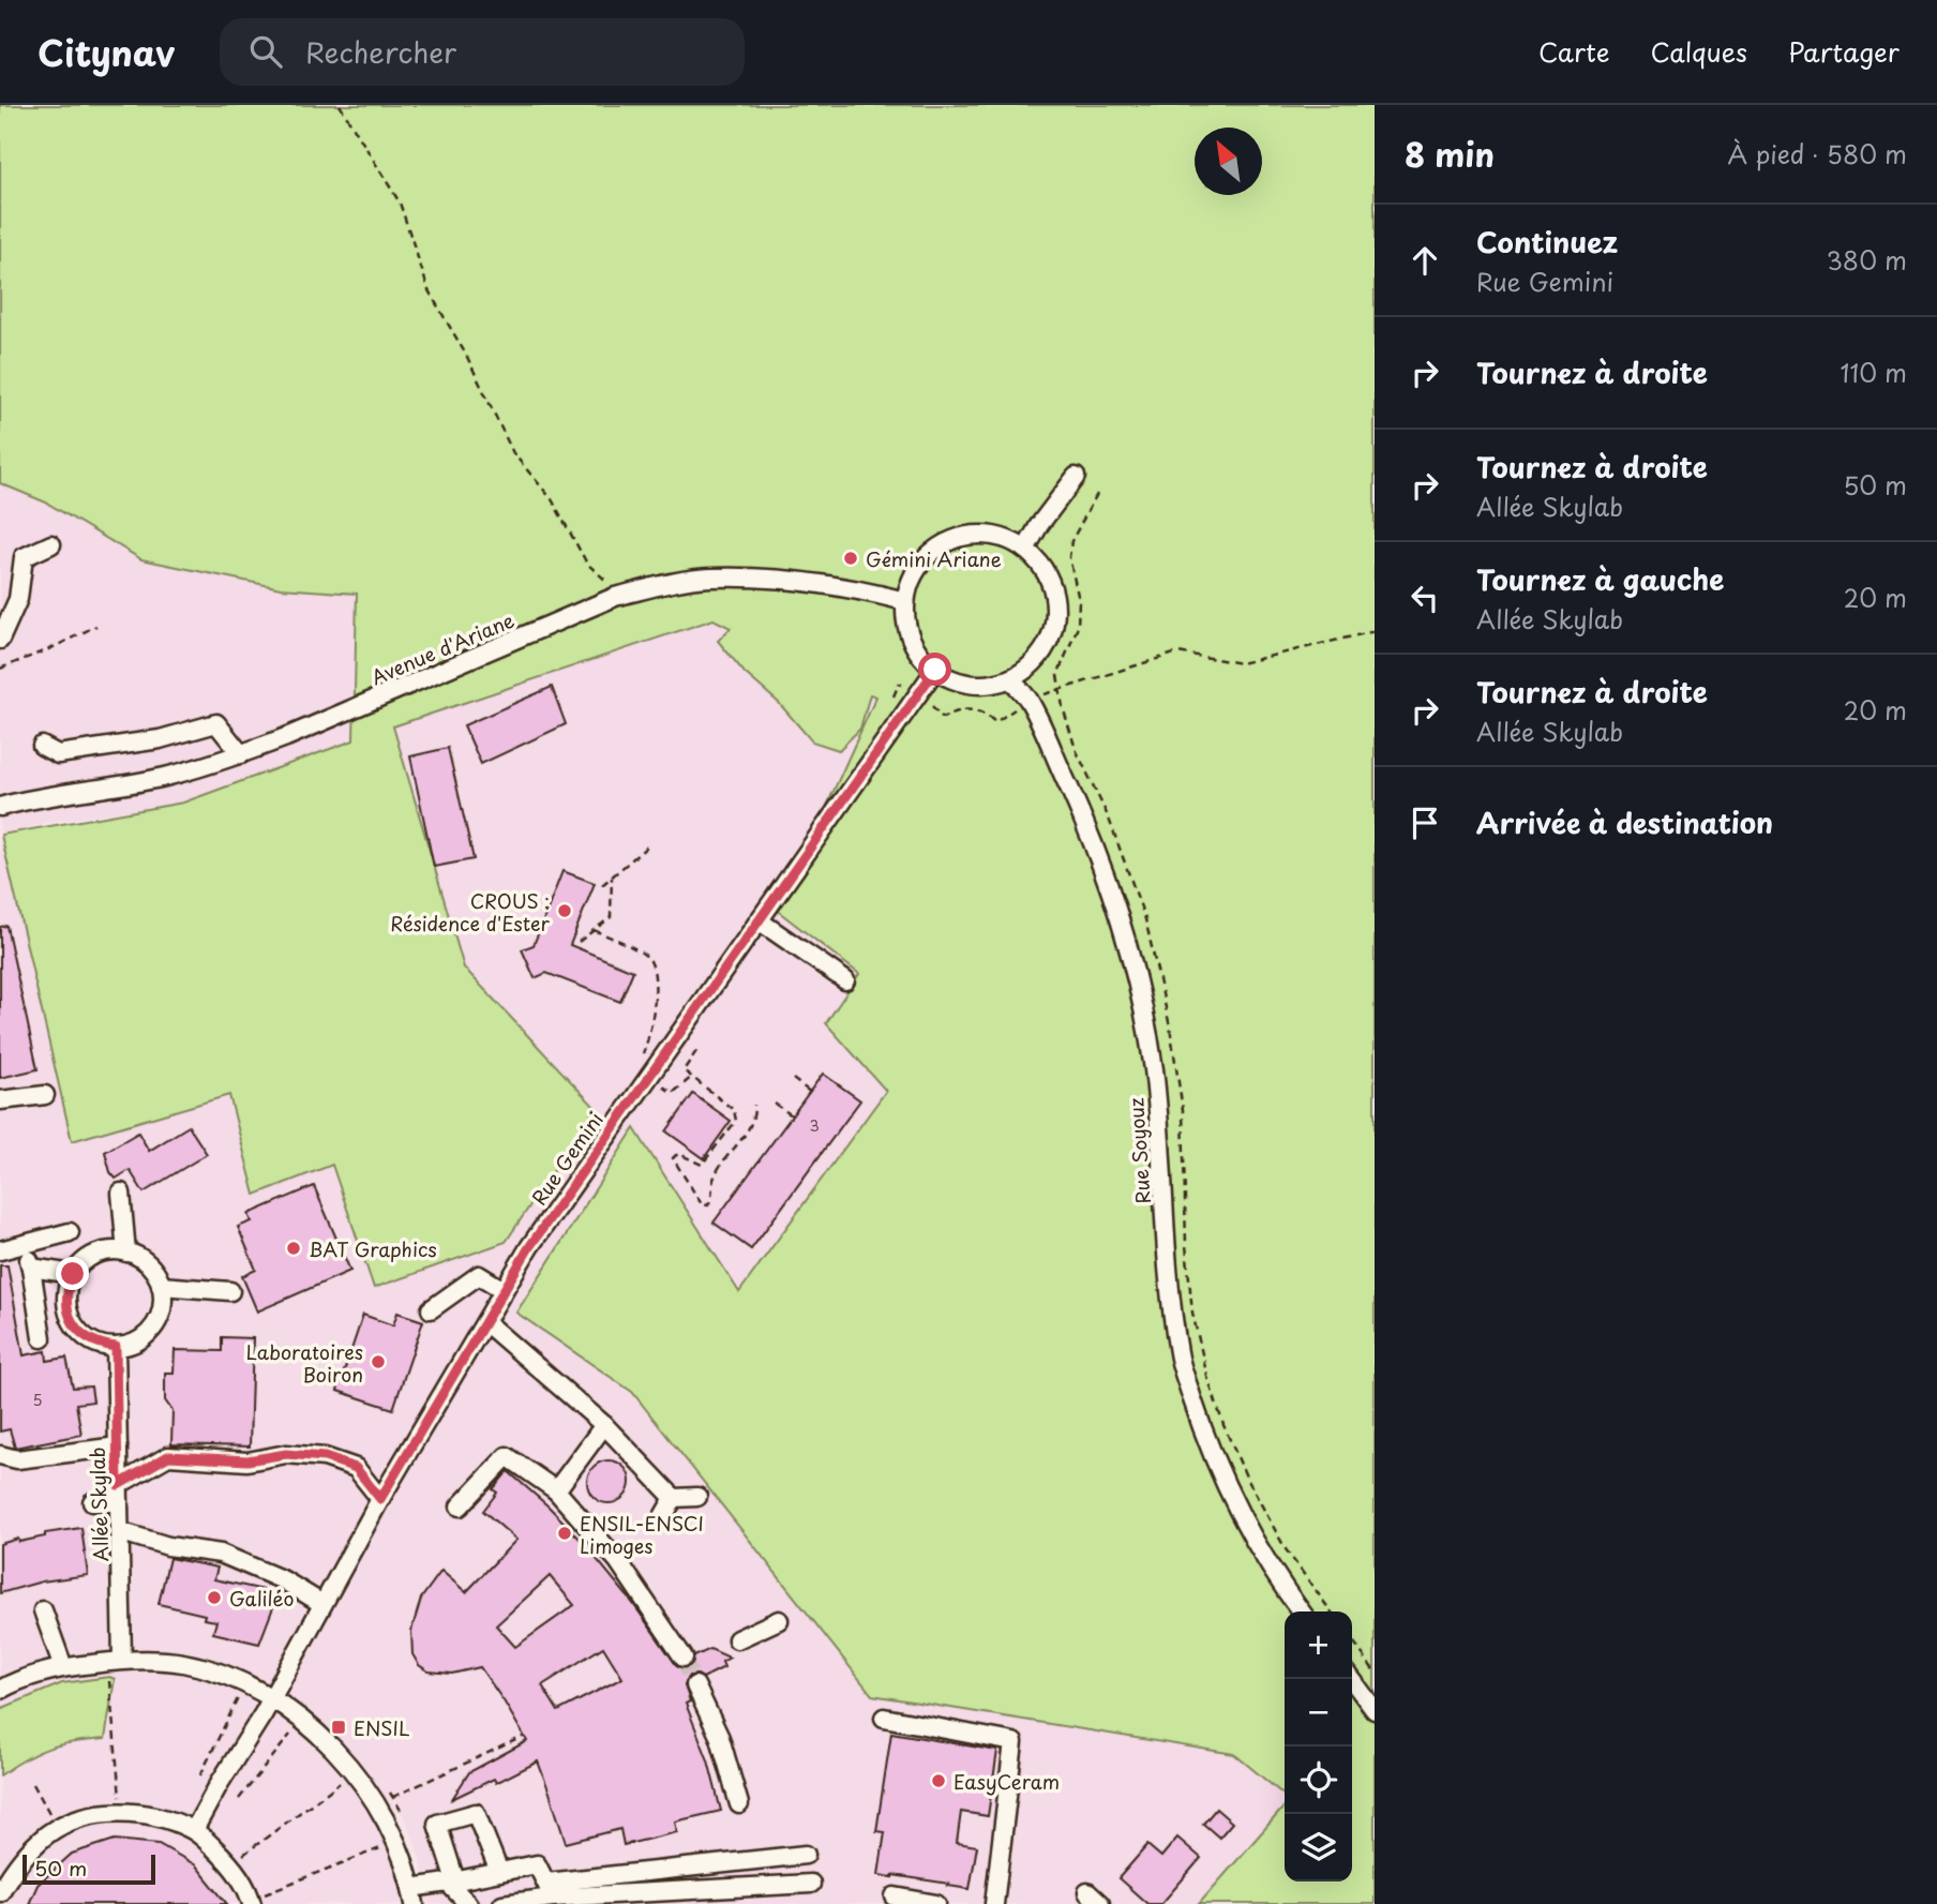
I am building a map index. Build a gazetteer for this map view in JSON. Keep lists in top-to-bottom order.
{
  "streets": {
    "street": [
      "Avenue d'Ariane",
      "Rue Soyouz",
      "Rue Gemini",
      "Allée Skylab"
    ]
  },
  "crossings": [
    ["Avenue d'Ariane", "Rue Soyouz"],
    ["Avenue d'Ariane", "Rue Gemini"],
    ["Rue Soyouz", "Rue Gemini"]
  ],
  "places": {
    "other": [
      "Gémini Ariane",
      "CROUS : Résidence d'Ester",
      "BAT Graphics",
      "Laboratoires Boiron",
      "ENSIL-ENSCI Limoges",
      "Galiléo",
      "EasyCeram"
    ],
    "transit": ["ENSIL"]
  },
  "house_numbers": ["3", "5"],
  "scale_bar": "50 m",
  "north": "top left",
  "page": {
    "header": "Citynav",
    "search": "Rechercher",
    "nav": ["Carte", "Calques", "Partager"],
    "heading": ["8 min", "À pied · 580 m"],
    "list": [
      ["Continuez", "Rue Gemini", "380 m"],
      ["Tournez à droite", "110 m"],
      ["Tournez à droite", "Allée Skylab", "50 m"],
      ["Tournez à gauche", "Allée Skylab", "20 m"],
      ["Tournez à droite", "Allée Skylab", "20 m"],
      "Arrivée à destination"
    ],
    "map_buttons": ["+", "−"],
    "scale": "50 m"
  }
}
